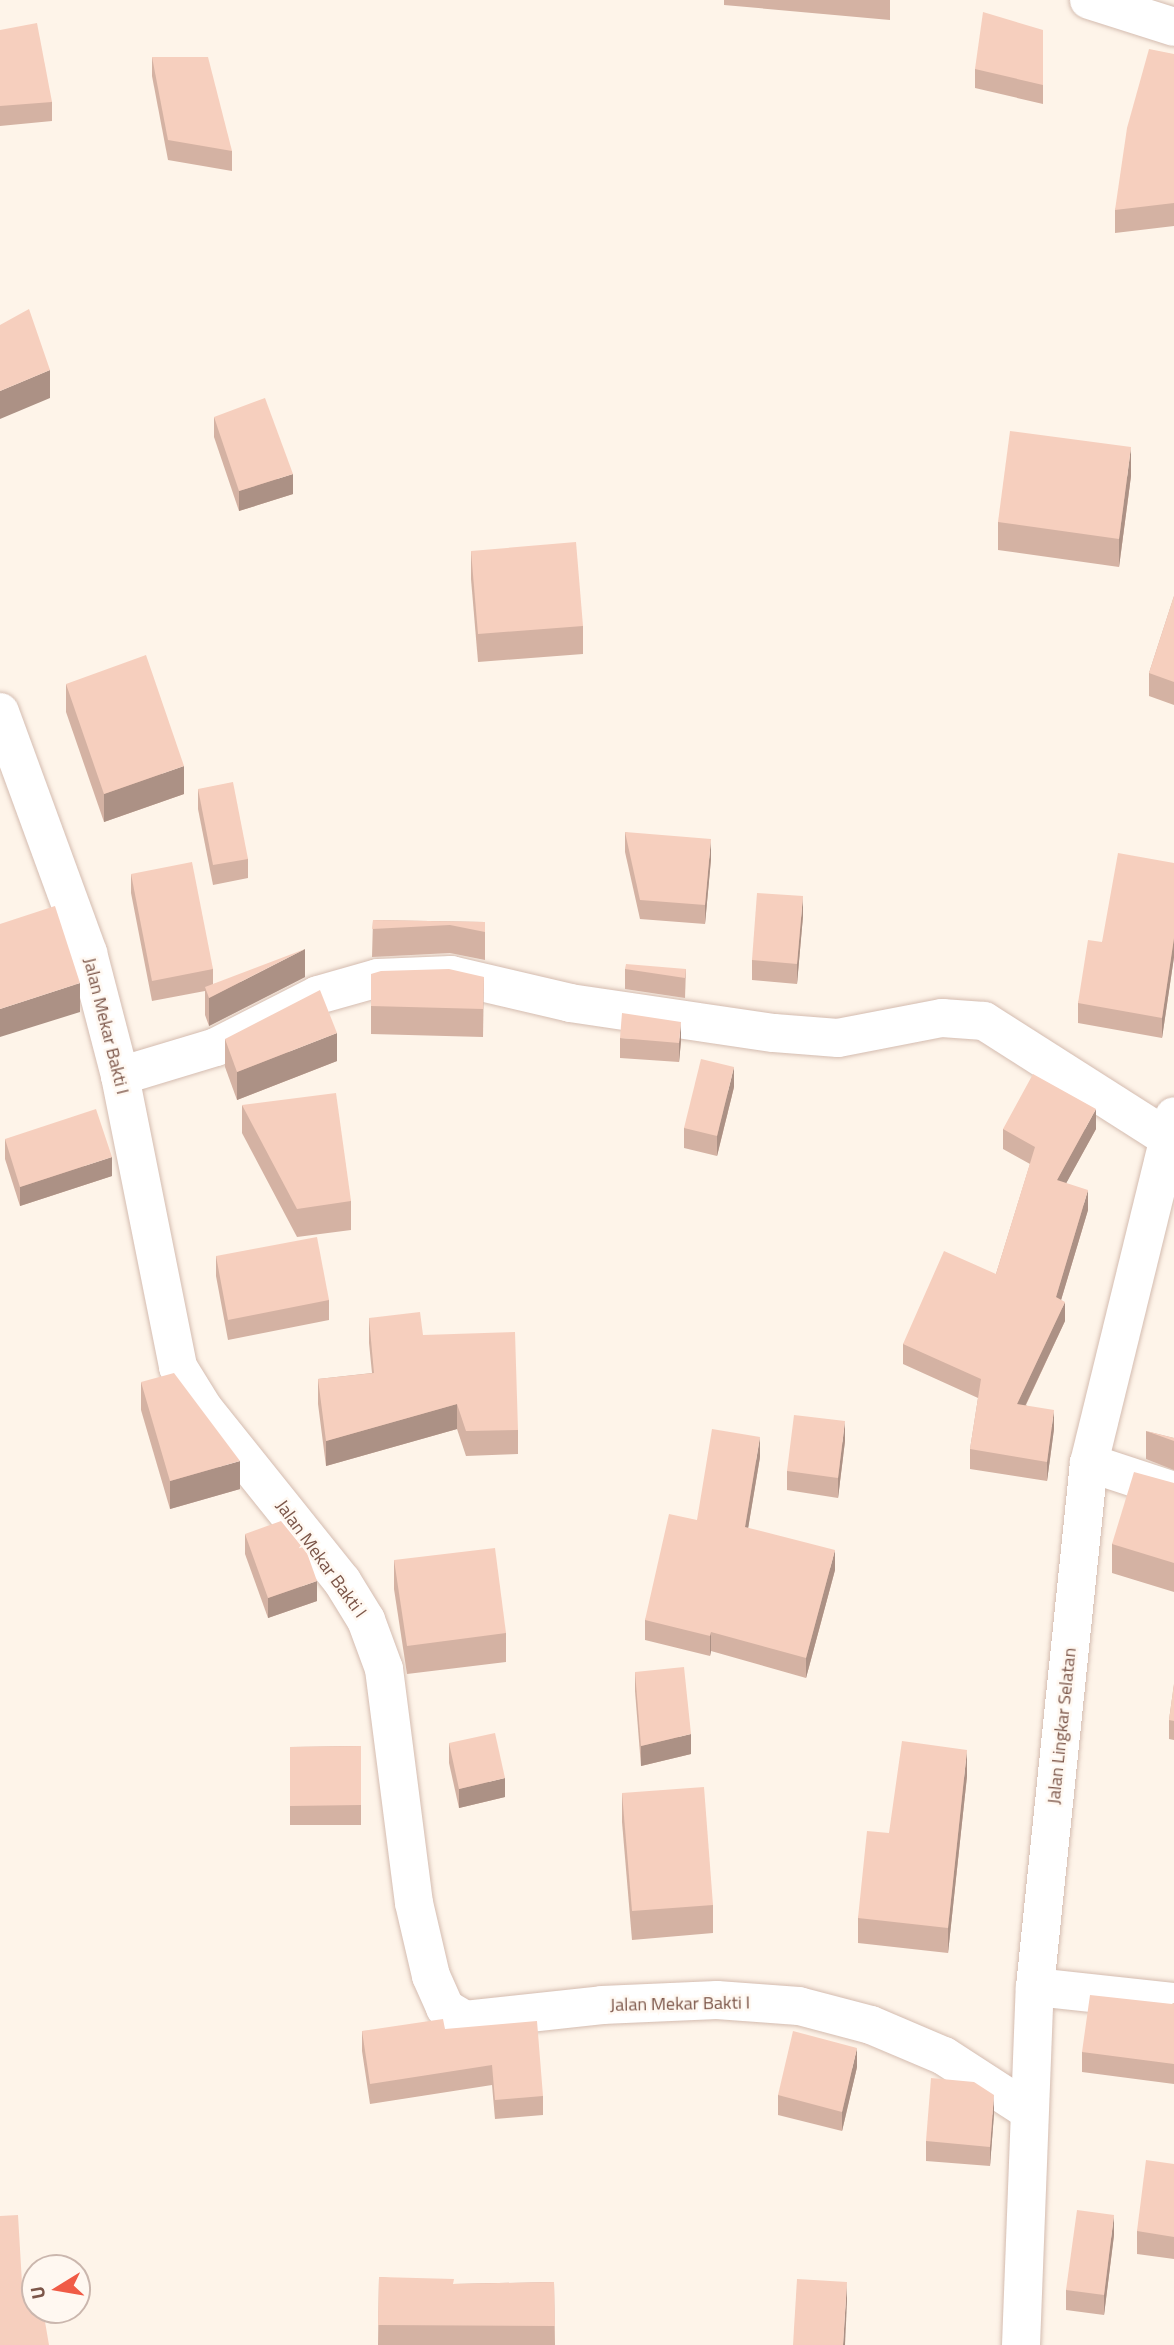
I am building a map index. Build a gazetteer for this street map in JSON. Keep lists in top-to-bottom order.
{
  "streets": {
    "street": ["Jalan Mekar Bakti I", "Jalan Lingkar Selatan"]
  },
  "crossings": [
    ["Jalan Mekar Bakti I", "Jalan Lingkar Selatan"]
  ],
  "north": "left"
}
